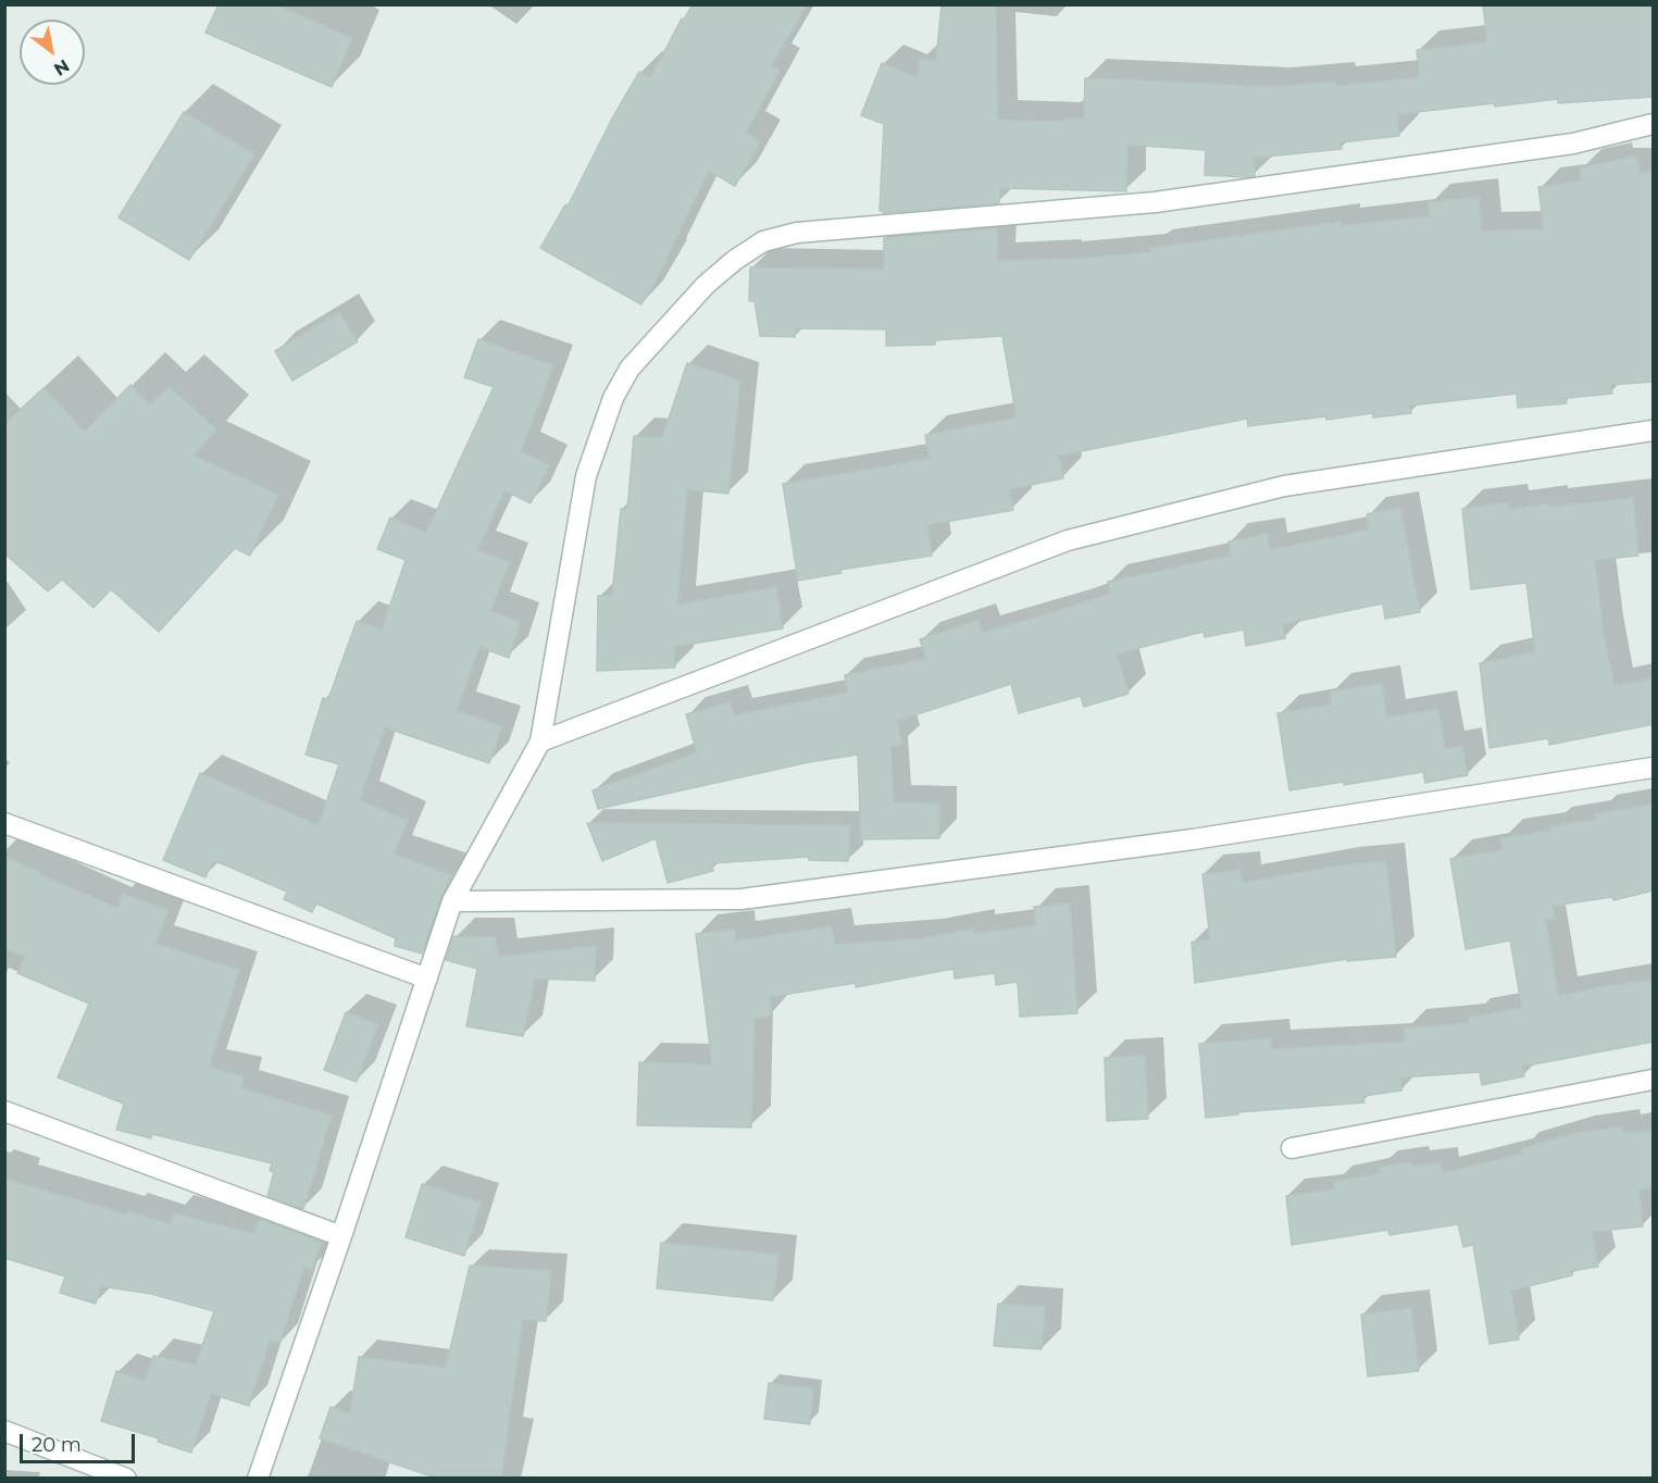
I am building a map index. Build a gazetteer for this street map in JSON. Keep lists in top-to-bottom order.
{
  "scale_bar": "20 m",
  "north": "bottom right"
}
